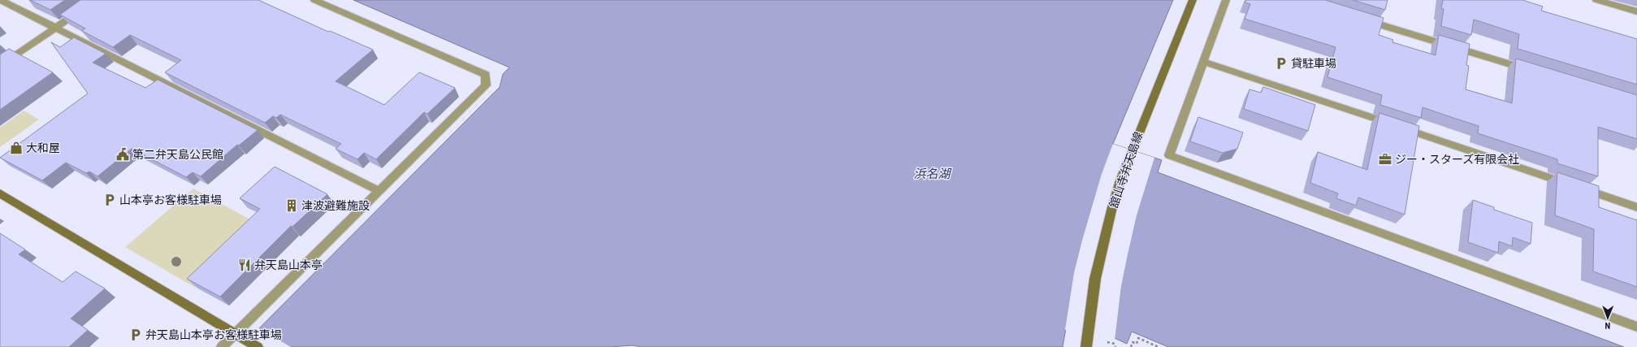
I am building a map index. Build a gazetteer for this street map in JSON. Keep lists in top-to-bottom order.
{
  "streets": {
    "main road": ["舘山寺弁天島線"]
  },
  "water": ["浜名湖"],
  "places": {
    "parking": ["貸駐車場", "山本亭お客様駐車場", "弁天島山本亭お客様駐車場"],
    "shop": ["大和屋"],
    "public building": ["第二弁天島公民館"],
    "office": ["ジー・スターズ有限会社"],
    "building": ["津波避難施設"],
    "restaurant": ["弁天島山本亭"]
  },
  "north": "bottom"
}
